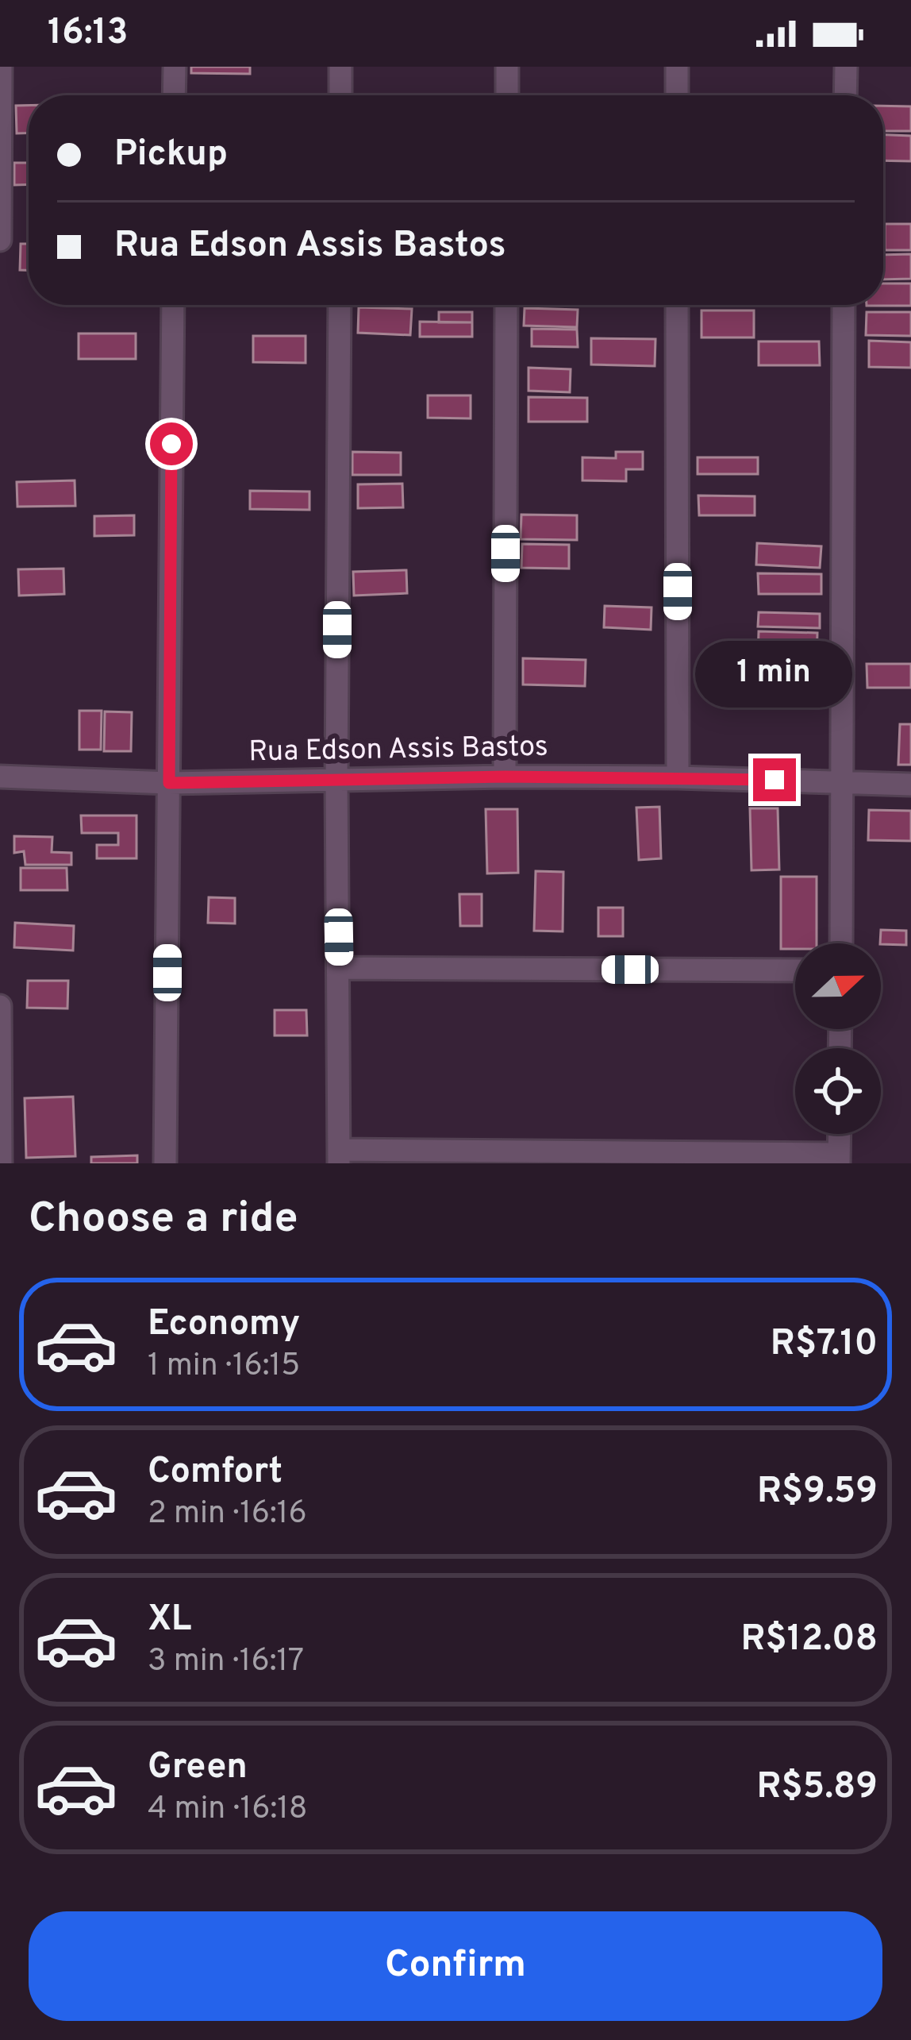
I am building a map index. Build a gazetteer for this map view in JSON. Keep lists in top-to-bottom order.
{
  "streets": {
    "street": ["Rua Edson Assis Bastos"]
  },
  "north": "right",
  "page": {
    "status": "16:13",
    "banner": ["Pickup", "Rua Edson Assis Bastos"],
    "bubble": "1 min",
    "heading": "Choose a ride",
    "list": [
      {
        "name": "Economy",
        "note": "1 min · 16:15",
        "value": "R$7.10"
      },
      {
        "name": "Comfort",
        "note": "2 min · 16:16",
        "value": "R$9.59"
      },
      {
        "name": "XL",
        "note": "3 min · 16:17",
        "value": "R$12.08"
      },
      {
        "name": "Green",
        "note": "4 min · 16:18",
        "value": "R$5.89"
      }
    ],
    "buttons": "Confirm"
  }
}
